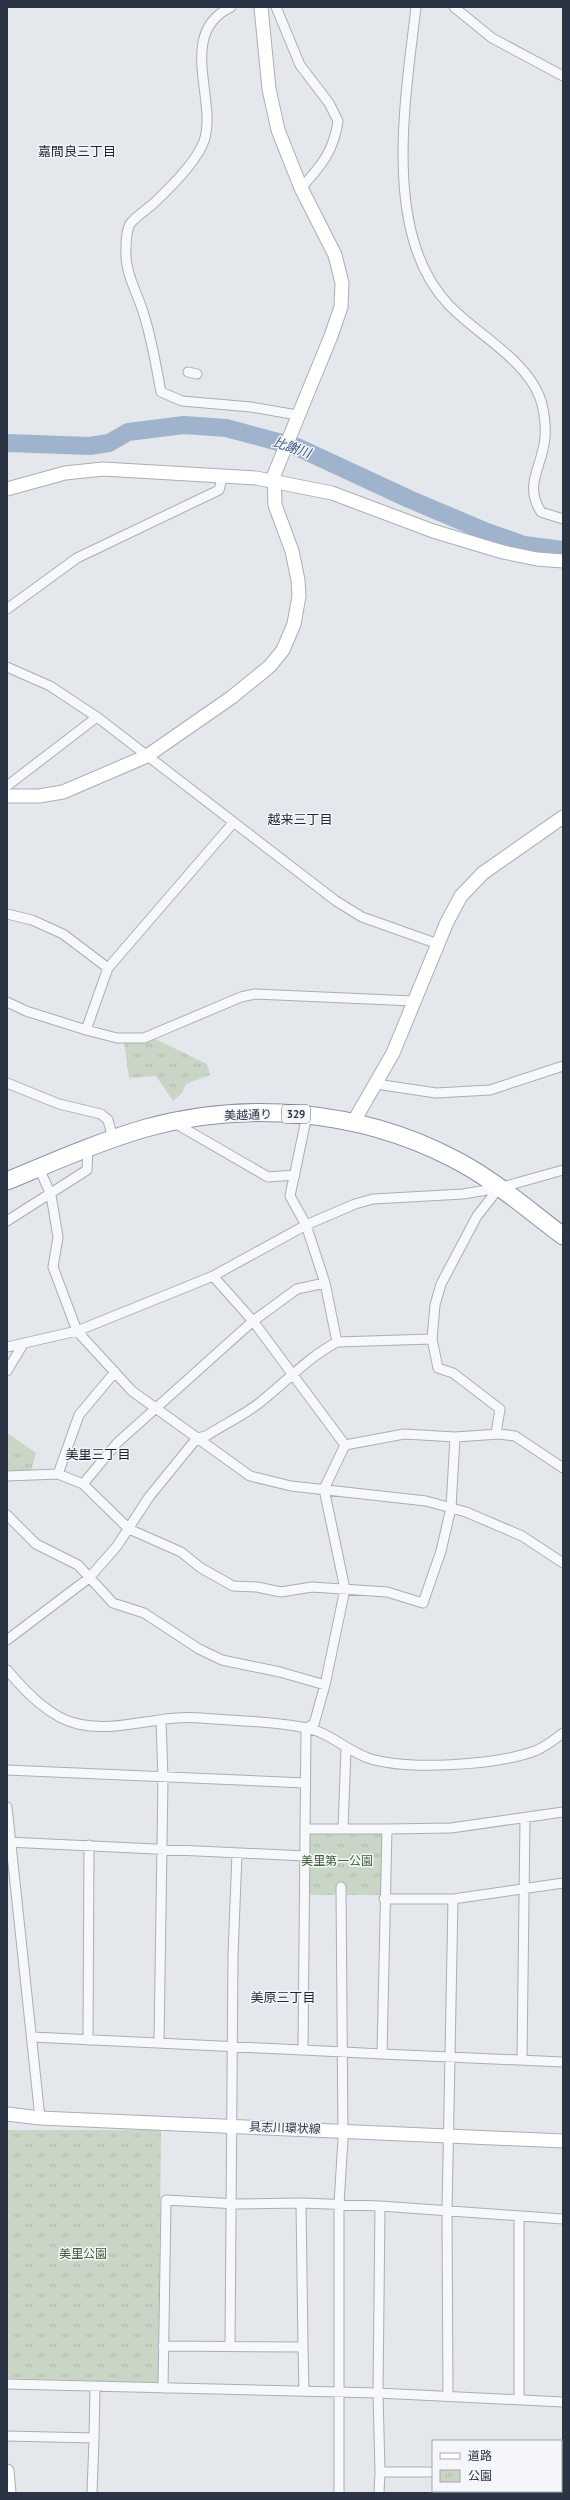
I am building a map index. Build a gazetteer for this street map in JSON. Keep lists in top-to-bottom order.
{
  "streets": {
    "highway": ["329", "美越通り"],
    "street": ["具志川環状線"]
  },
  "districts": [
    "嘉間良三丁目",
    "越来三丁目",
    "美里三丁目",
    "美原三丁目"
  ],
  "water": ["比謝川"],
  "parks": ["美里第一公園", "美里公園"],
  "legend": ["道路", "公園"]
}
